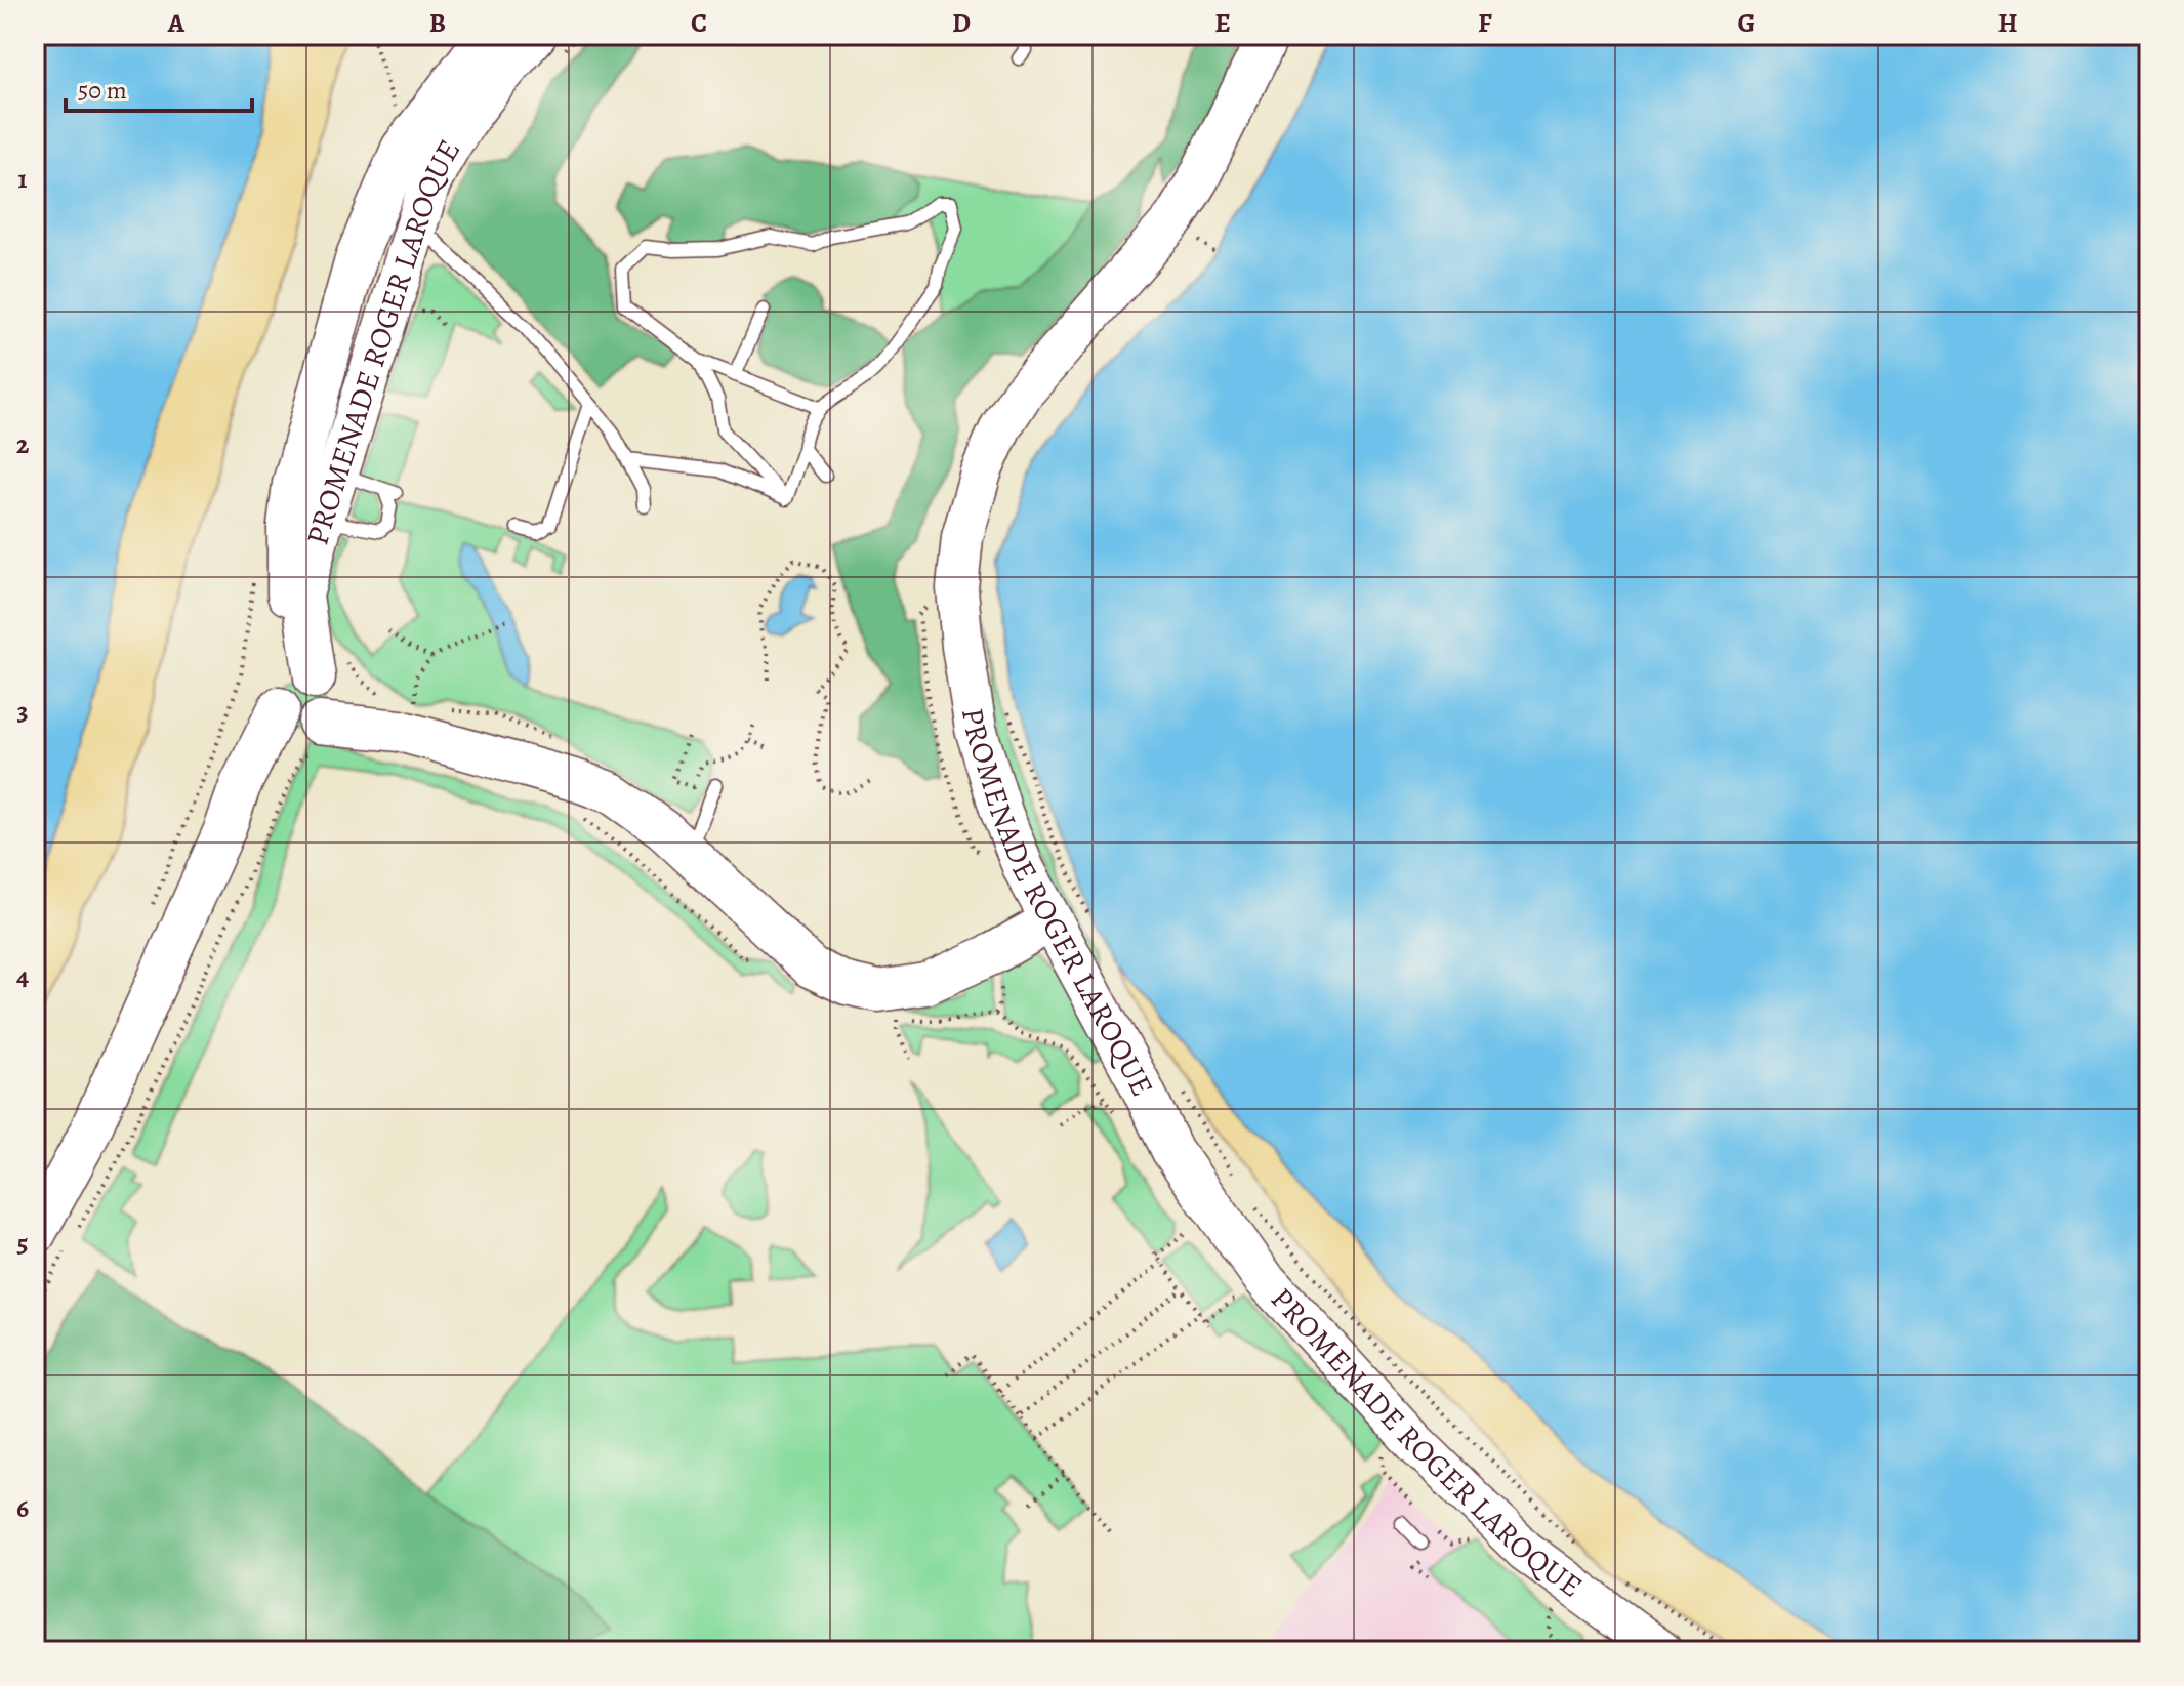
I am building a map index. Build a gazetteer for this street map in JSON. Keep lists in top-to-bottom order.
{
  "streets": {
    "main road": ["PROMENADE ROGER LAROQUE"]
  },
  "scale_bar": "50 m",
  "grid": {
    "columns": [
      "A",
      "B",
      "C",
      "D",
      "E",
      "F",
      "G",
      "H"
    ],
    "rows": [
      "1",
      "2",
      "3",
      "4",
      "5",
      "6"
    ]
  }
}
